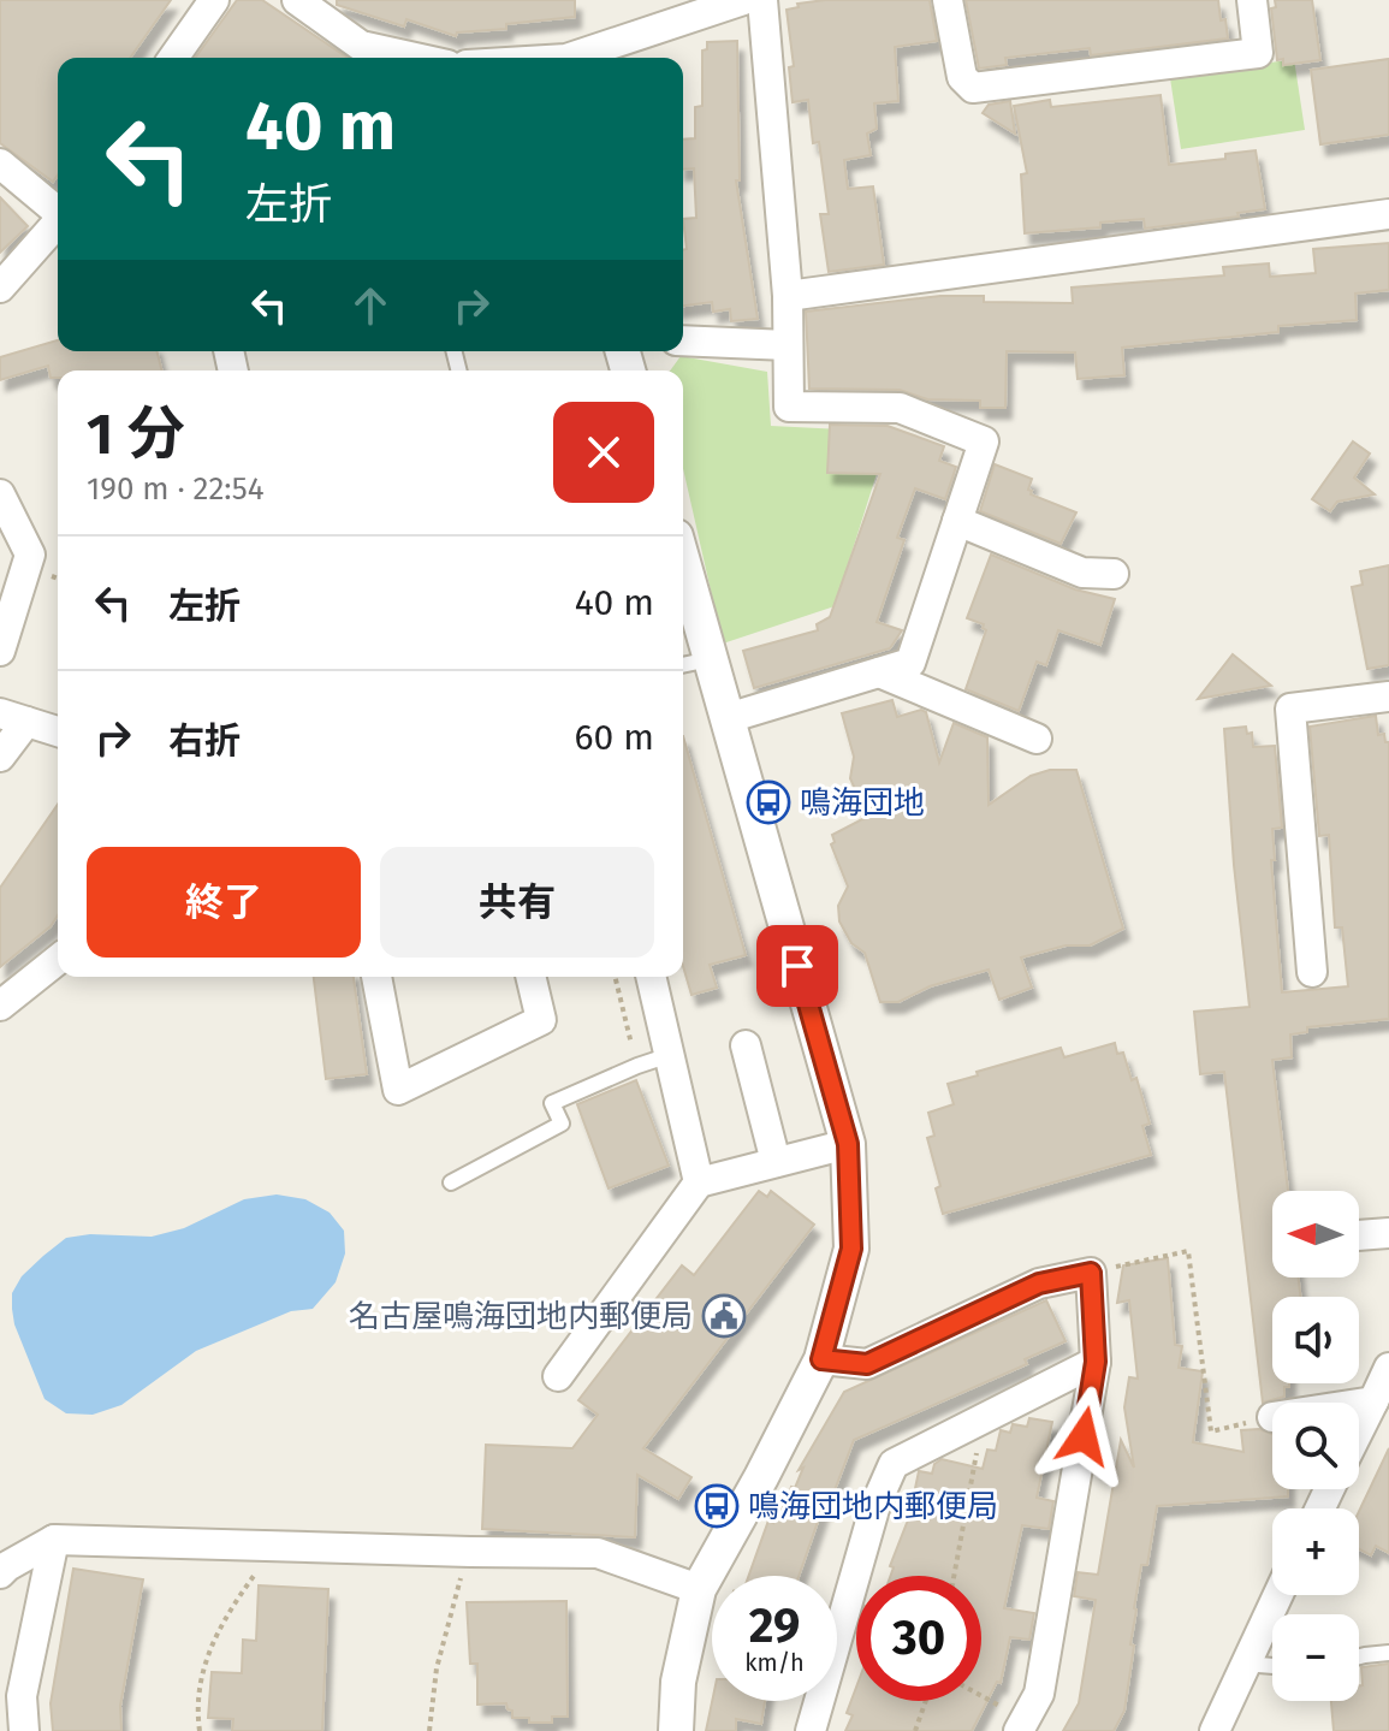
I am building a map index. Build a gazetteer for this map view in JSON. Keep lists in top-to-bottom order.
{
  "places": {
    "bus stop": ["鳴海団地", "鳴海団地内郵便局"],
    "public building": ["名古屋鳴海団地内郵便局"]
  },
  "north": "left",
  "page": {
    "turn": ["40 m", "左折"],
    "heading": ["1 分", "190 m · 22:54"],
    "list": [
      {
        "name": "左折",
        "value": "40 m"
      },
      {
        "name": "右折",
        "value": "60 m"
      }
    ],
    "buttons": ["終了", "共有"],
    "map_buttons": ["+", "−"],
    "speed": "29 km/h",
    "limit": "30"
  }
}
